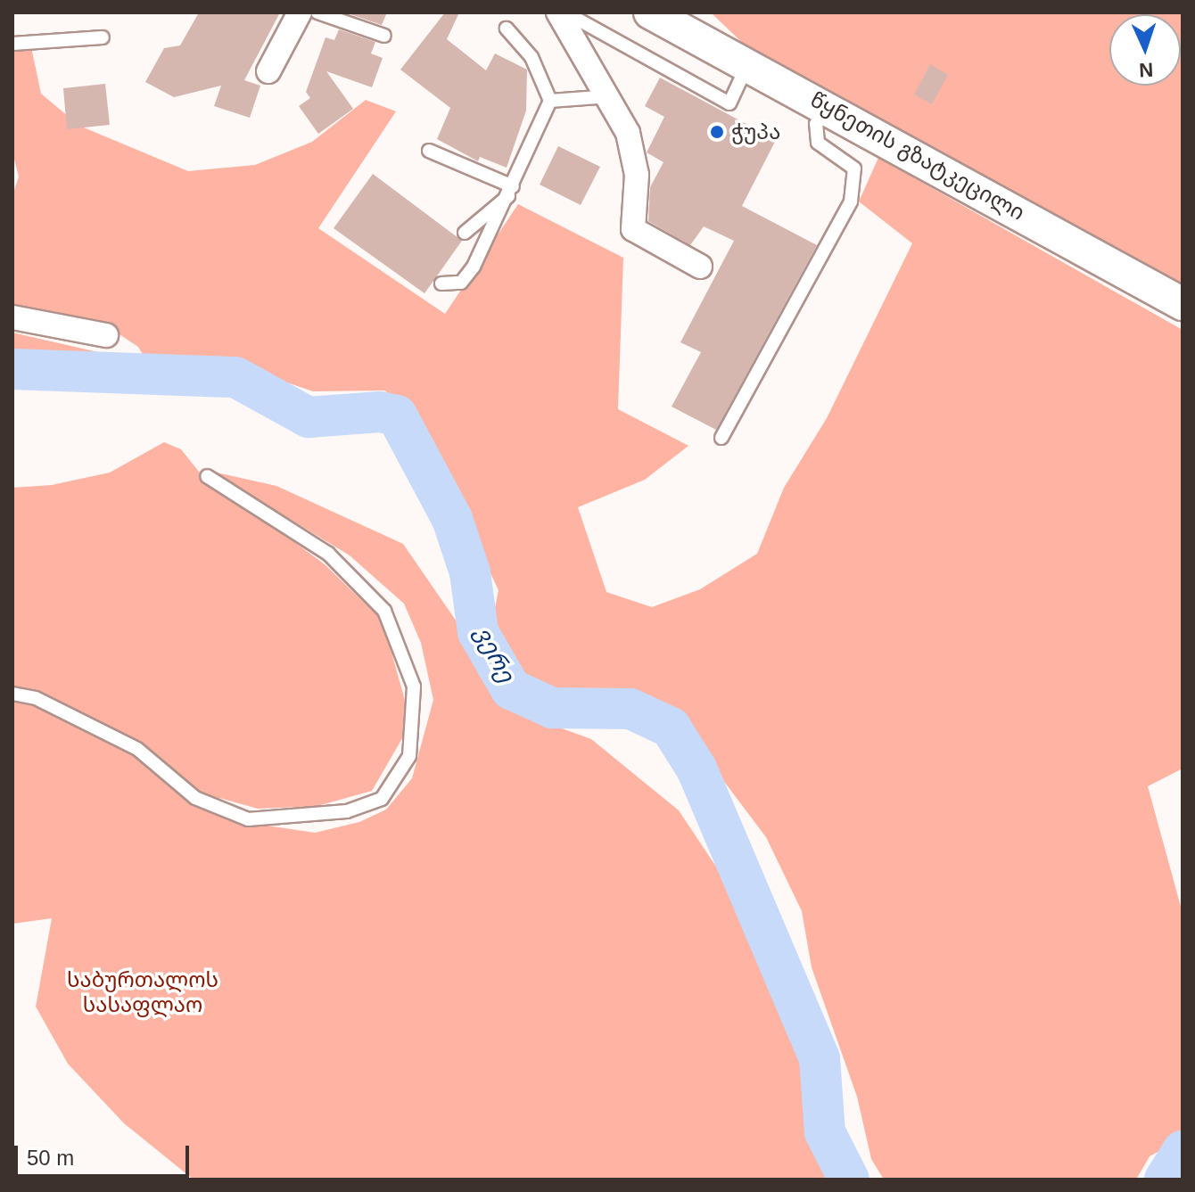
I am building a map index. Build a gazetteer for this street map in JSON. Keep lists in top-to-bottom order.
{
  "streets": {
    "main road": ["წყნეთის გზატკეცილი"]
  },
  "water": ["ვერე"],
  "parks": ["საბურთალოს სასაფლაო"],
  "places": ["ჭუპა"],
  "scale_bar": "50 m",
  "north": "bottom"
}
